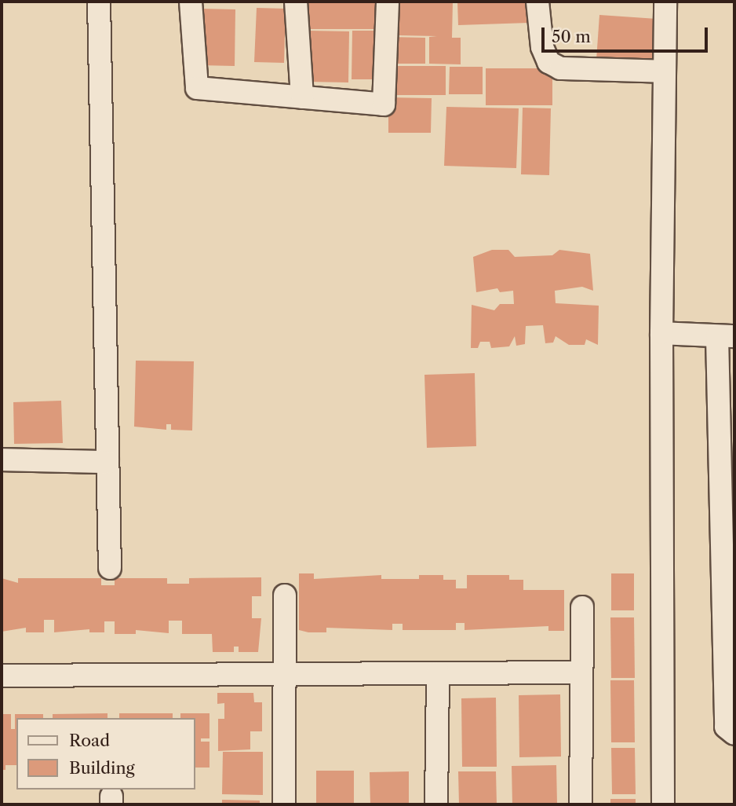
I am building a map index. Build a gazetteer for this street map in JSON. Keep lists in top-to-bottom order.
{
  "legend": ["Road", "Building"],
  "scale_bar": "50 m"
}
